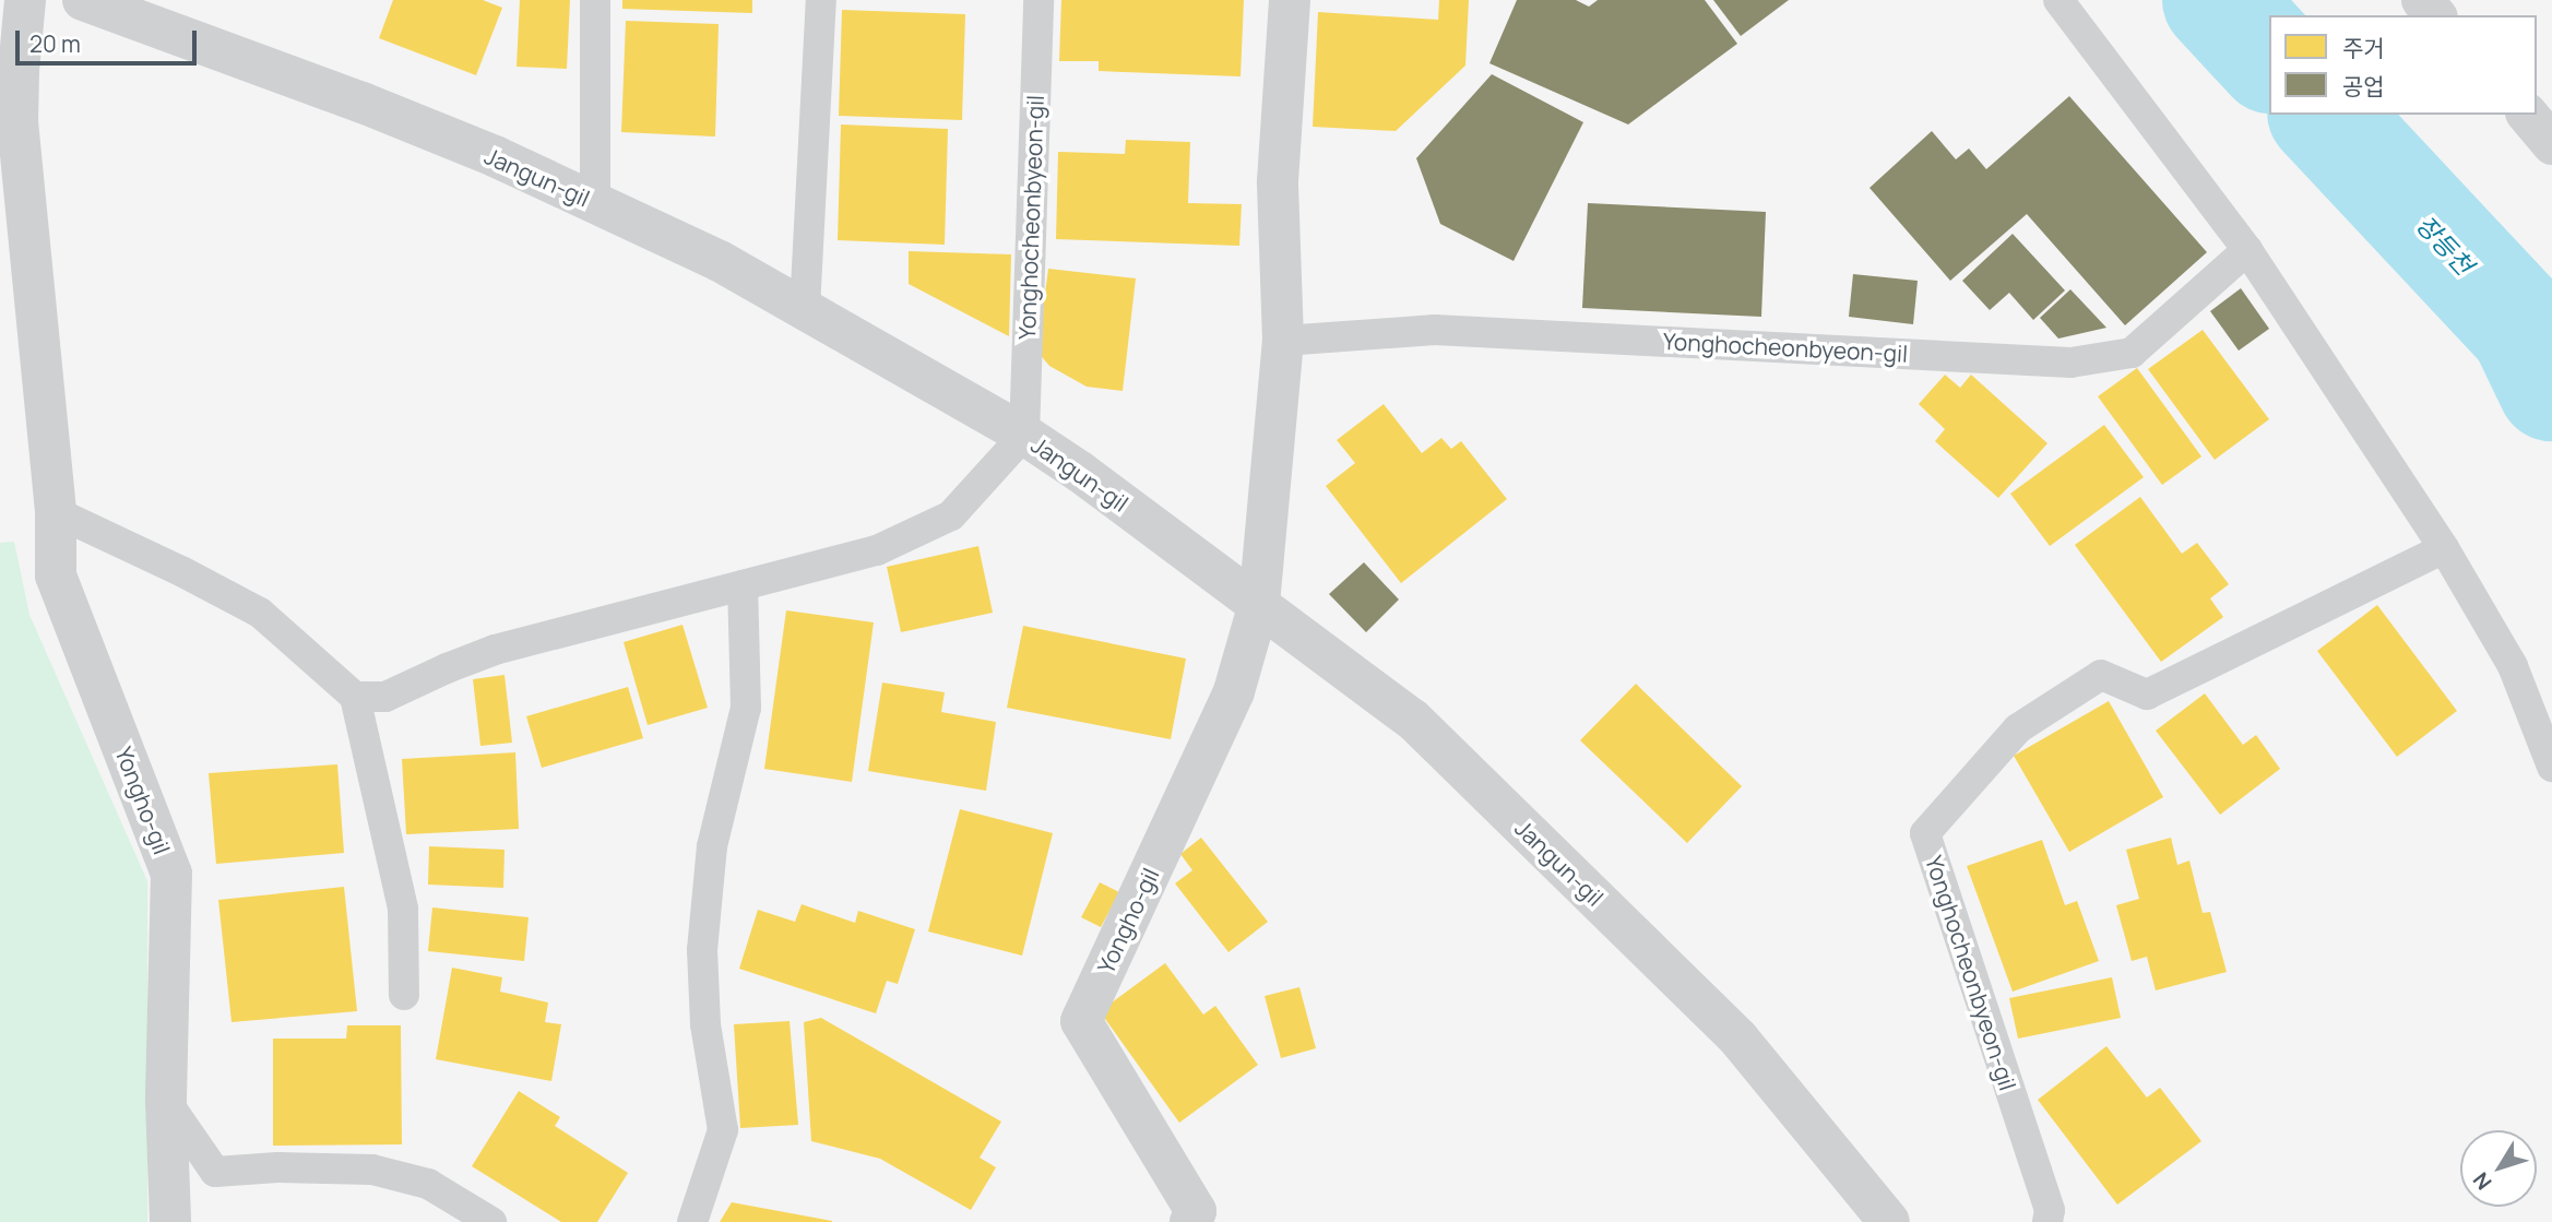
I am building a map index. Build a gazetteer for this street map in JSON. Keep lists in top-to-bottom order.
{
  "streets": {
    "street": ["Jangun-gil", "Yongho-gil"],
    "lane": ["Yonghocheonbyeon-gil"]
  },
  "crossings": [
    ["Jangun-gil", "Yonghocheonbyeon-gil"],
    ["Jangun-gil", "Yongho-gil"]
  ],
  "water": ["장등천"],
  "legend": ["주거", "공업"],
  "scale_bar": "20 m",
  "north": "bottom left"
}
